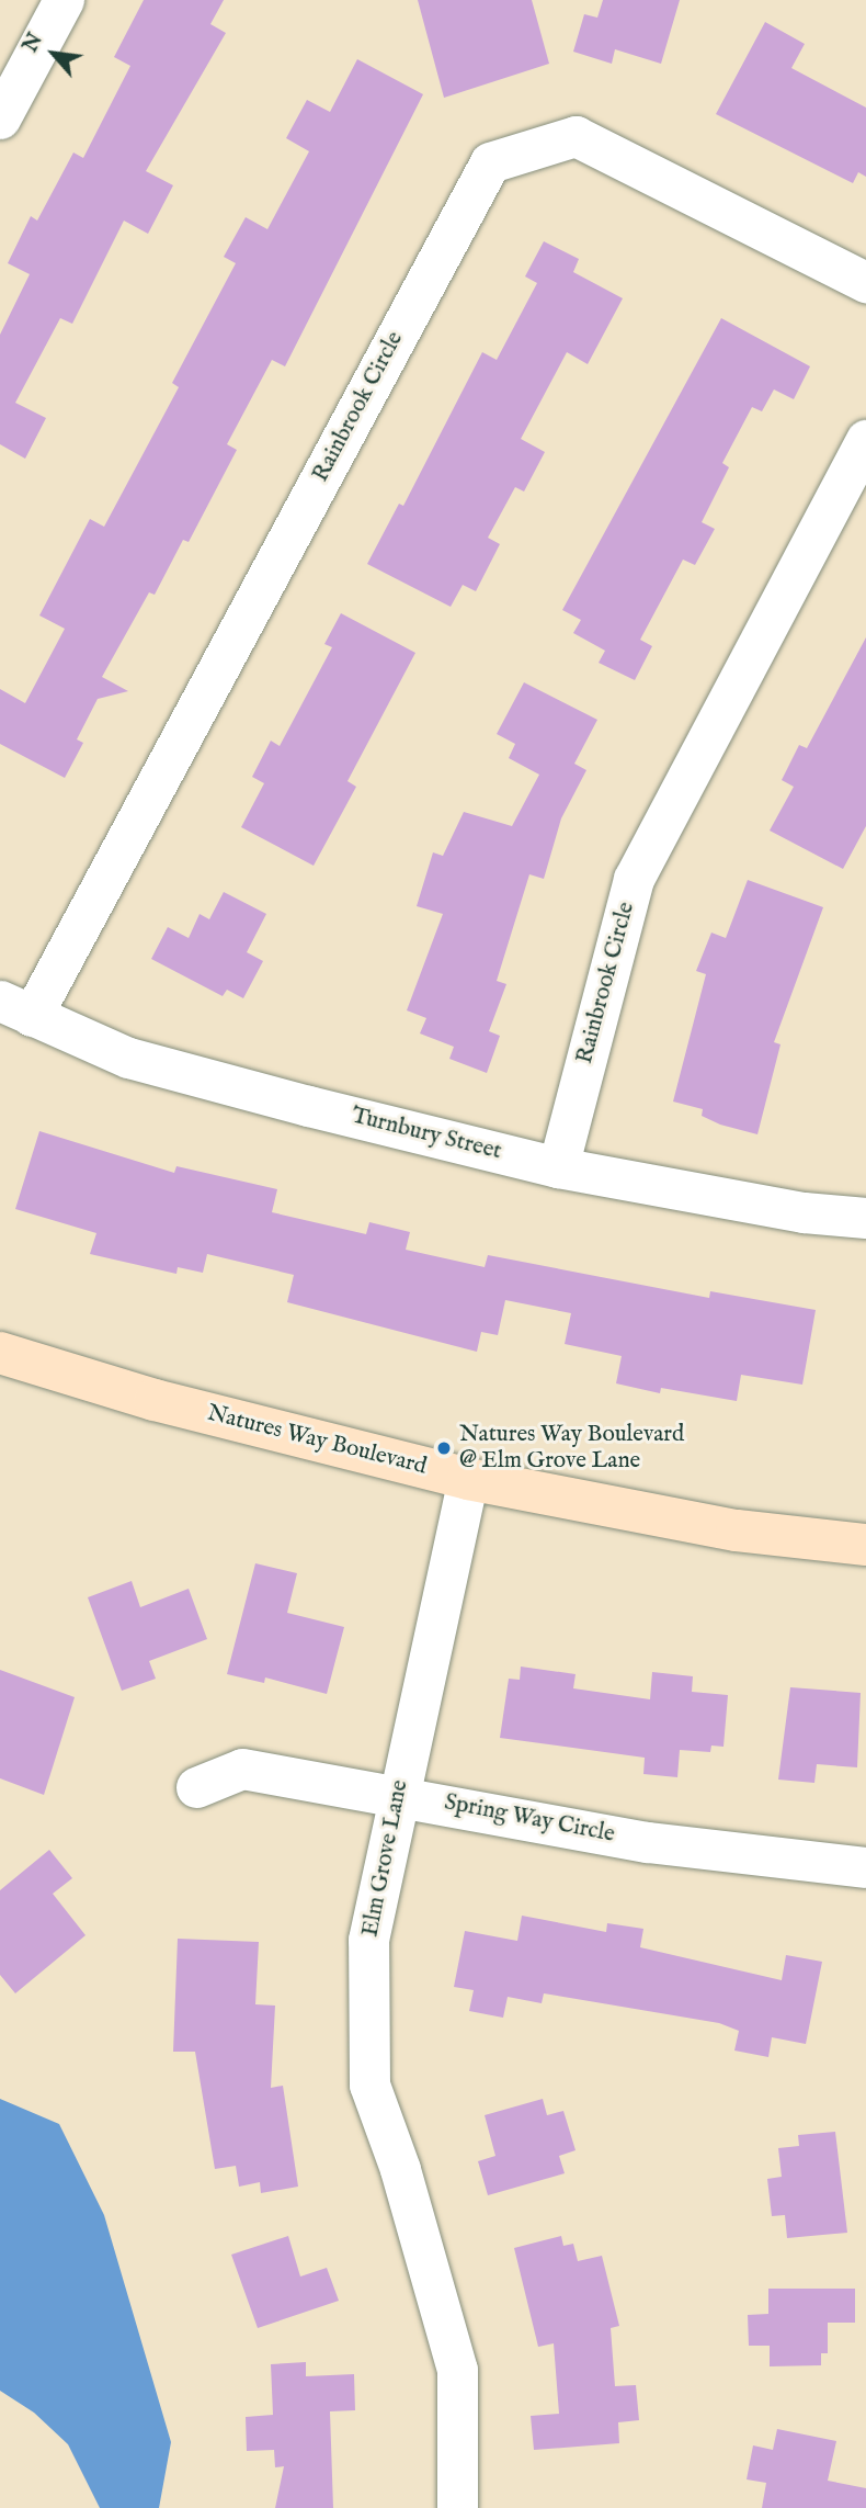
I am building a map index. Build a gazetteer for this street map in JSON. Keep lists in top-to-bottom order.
{
  "streets": {
    "street": [
      "Rainbrook Circle",
      "Turnbury Street",
      "Natures Way Boulevard",
      "Spring Way Circle",
      "Elm Grove Lane"
    ]
  },
  "crossings": [
    ["Rainbrook Circle", "Turnbury Street"],
    ["Natures Way Boulevard", "Elm Grove Lane"],
    ["Spring Way Circle", "Elm Grove Lane"]
  ],
  "places": ["Natures Way Boulevard @ Elm Grove Lane"],
  "north": "top left"
}
